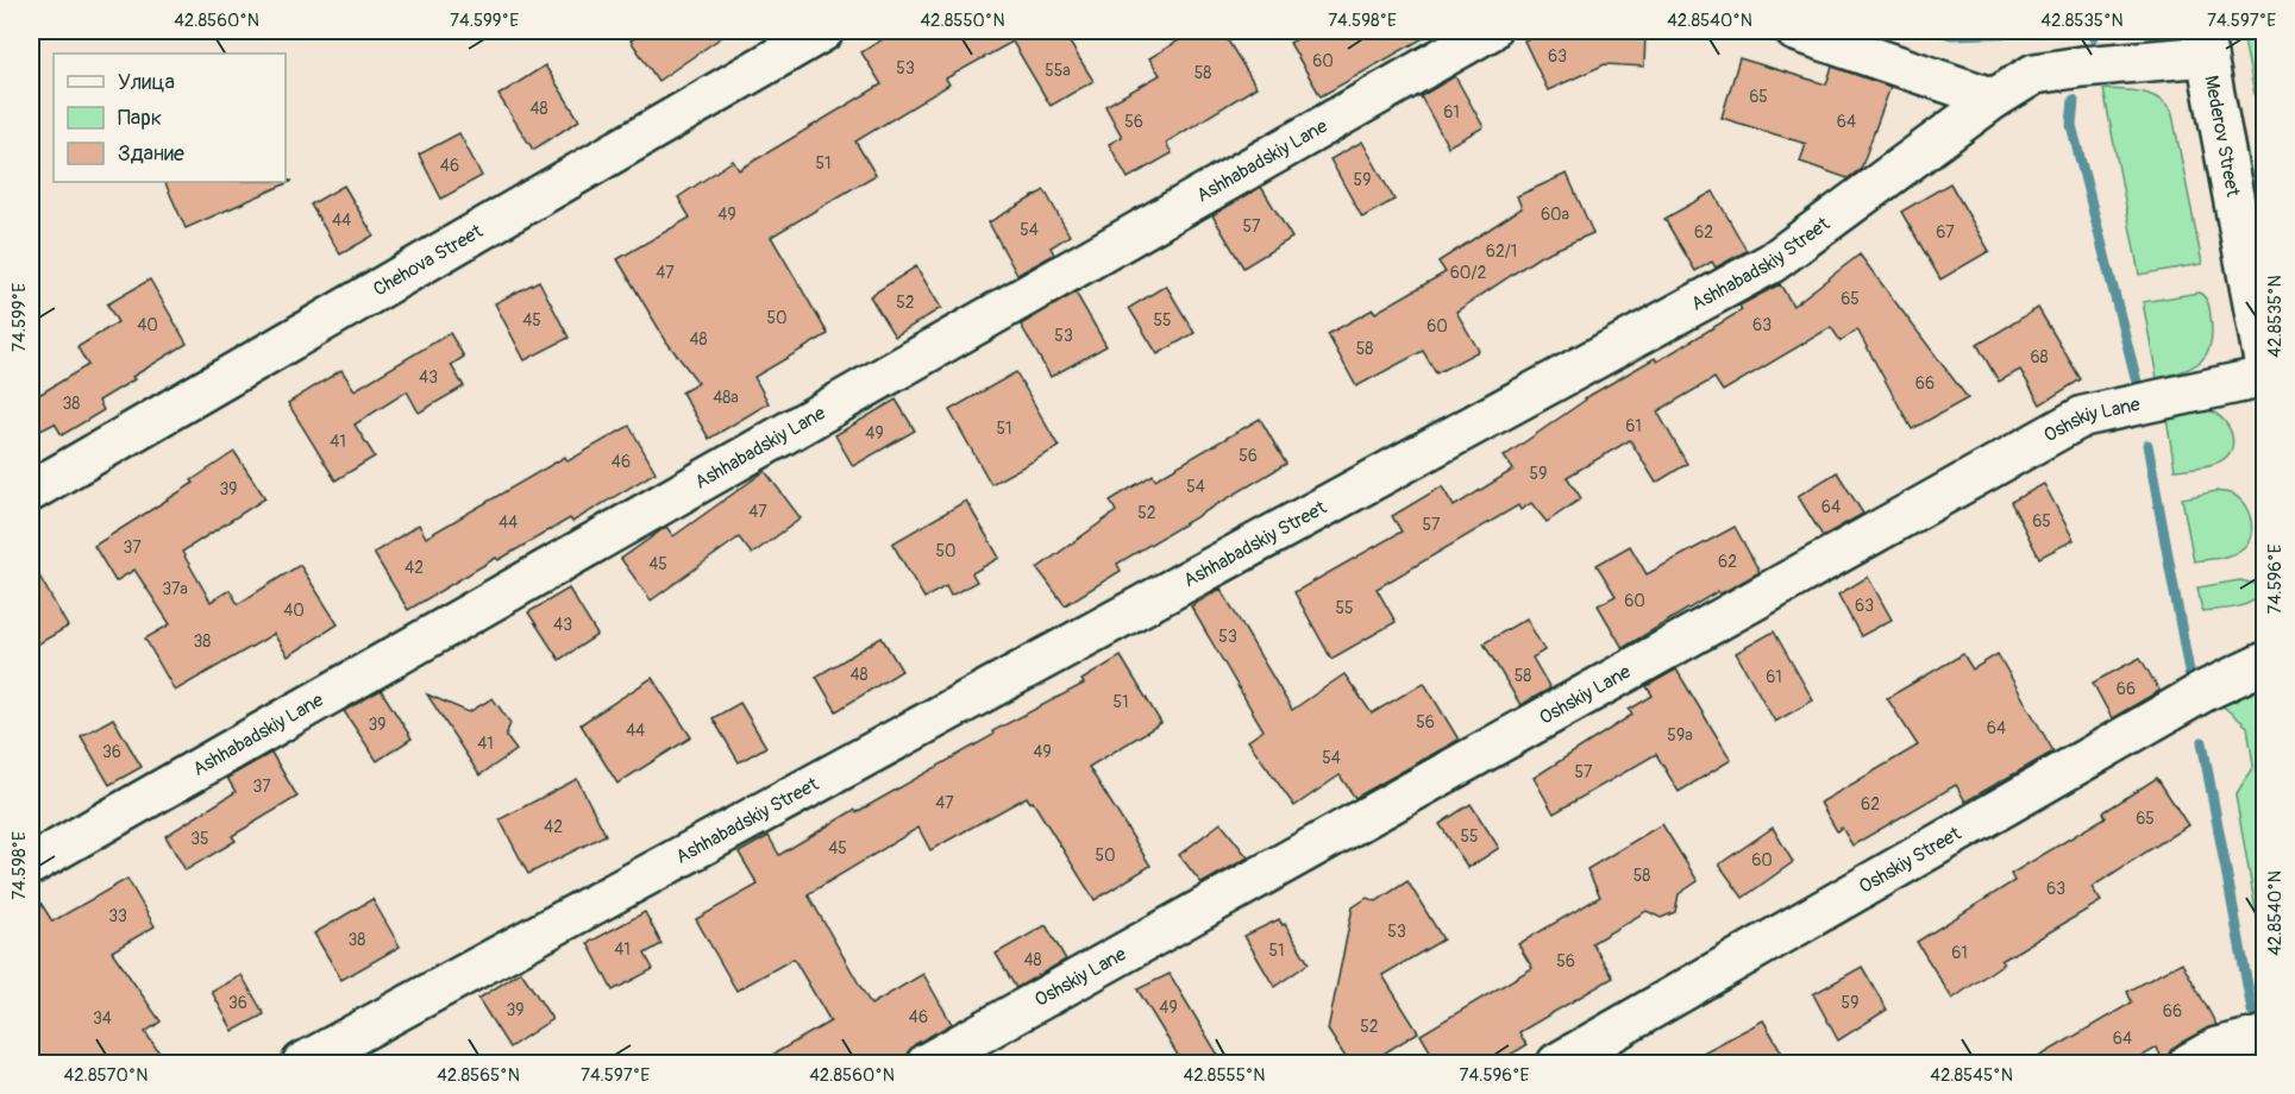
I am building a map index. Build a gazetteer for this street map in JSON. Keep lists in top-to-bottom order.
{
  "streets": {
    "street": [
      "Mederov Street",
      "Ashhabadskiy Lane",
      "Chehova Street",
      "Ashhabadskiy Street",
      "Oshskiy Lane",
      "Oshskiy Street"
    ]
  },
  "crossings": [
    ["Mederov Street", "Ashhabadskiy Street"]
  ],
  "house_numbers": [
    "63",
    "60",
    "53",
    "55а",
    "58",
    "65",
    "48",
    "61",
    "56",
    "64",
    "51",
    "46",
    "59",
    "49",
    "60a",
    "44",
    "57",
    "54",
    "62",
    "67",
    "62/1",
    "47",
    "60/2",
    "65",
    "52",
    "50",
    "45",
    "55",
    "40",
    "63",
    "60",
    "53",
    "48",
    "58",
    "68",
    "43",
    "66",
    "48a",
    "38",
    "61",
    "51",
    "49",
    "41",
    "56",
    "46",
    "59",
    "54",
    "39",
    "64",
    "47",
    "52",
    "65",
    "44",
    "57",
    "37",
    "50",
    "62",
    "45",
    "42",
    "37а",
    "60",
    "63",
    "55",
    "40",
    "43",
    "53",
    "38",
    "48",
    "58",
    "61",
    "66",
    "51",
    "56",
    "39",
    "64",
    "44",
    "59а",
    "41",
    "36",
    "49",
    "54",
    "57",
    "37",
    "47",
    "62",
    "65",
    "42",
    "55",
    "35",
    "45",
    "50",
    "60",
    "58",
    "63",
    "33",
    "53",
    "38",
    "41",
    "51",
    "61",
    "48",
    "56",
    "36",
    "59",
    "49",
    "39",
    "66",
    "46",
    "34",
    "52",
    "64"
  ],
  "legend": ["Улица", "Парк", "Здание"],
  "coordinates": [
    "42.8560°N",
    "74.599°E",
    "42.8550°N",
    "74.598°E",
    "42.8540°N",
    "42.8535°N",
    "74.597°E",
    "74.596°E",
    "42.8570°N",
    "42.8565°N",
    "42.8555°N",
    "42.8545°N"
  ]
}
